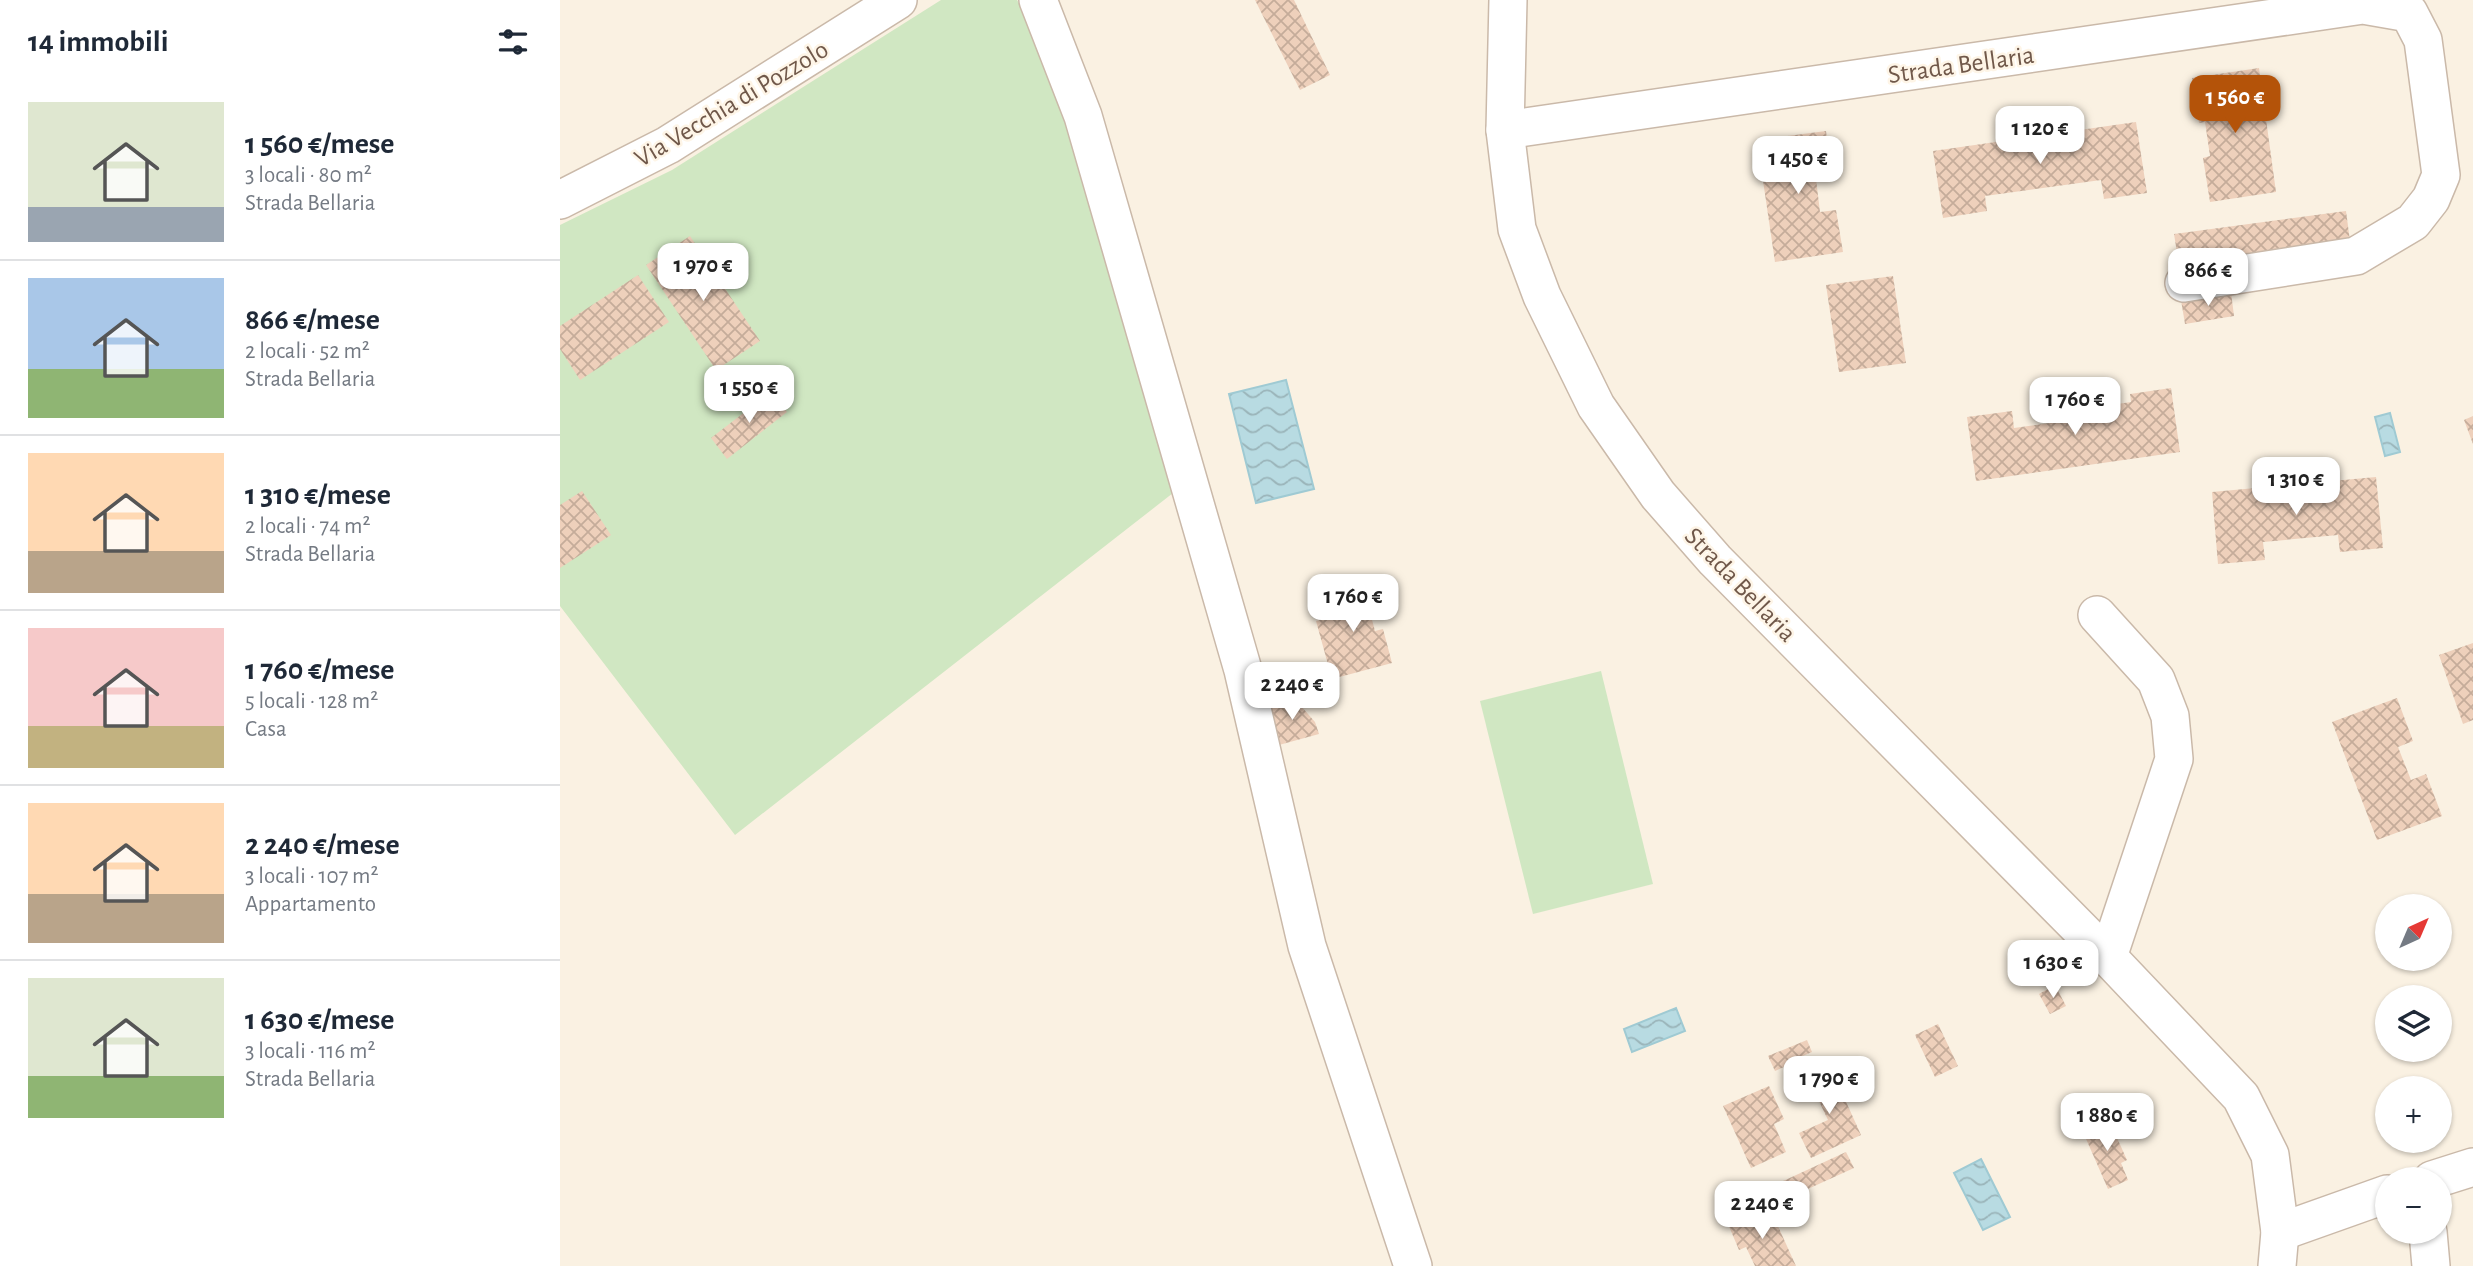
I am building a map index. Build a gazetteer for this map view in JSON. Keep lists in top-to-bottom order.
{
  "streets": {
    "street": ["Strada Bellaria", "Via Vecchia di Pozzolo"]
  },
  "north": "top right",
  "page": {
    "heading": "14 immobili",
    "price": [
      "1 560 €",
      "1 120 €",
      "1 450 €",
      "1 970 €",
      "866 €",
      "1 550 €",
      "1 760 €",
      "1 310 €",
      "1 760 €",
      "2 240 €",
      "1 630 €",
      "1 790 €",
      "1 880 €",
      "2 240 €"
    ],
    "list": [
      {
        "name": "1 560 €/mese",
        "note": "3 locali · 80 m² · Strada Bellaria"
      },
      {
        "name": "866 €/mese",
        "note": "2 locali · 52 m² · Strada Bellaria"
      },
      {
        "name": "1 310 €/mese",
        "note": "2 locali · 74 m² · Strada Bellaria"
      },
      {
        "name": "1 760 €/mese",
        "note": "5 locali · 128 m² · Casa"
      },
      {
        "name": "2 240 €/mese",
        "note": "3 locali · 107 m² · Appartamento"
      },
      {
        "name": "1 630 €/mese",
        "note": "3 locali · 116 m² · Strada Bellaria"
      }
    ],
    "map_buttons": ["+", "−"]
  }
}
